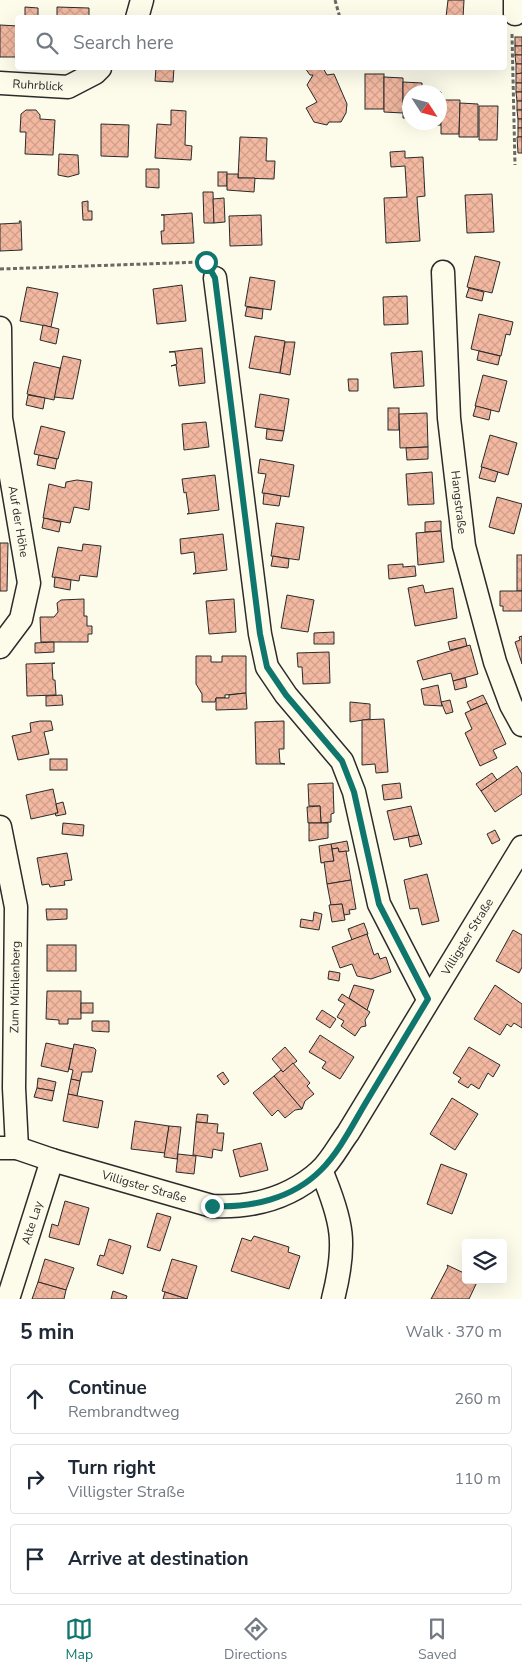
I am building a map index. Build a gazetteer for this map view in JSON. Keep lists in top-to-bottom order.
{
  "streets": {
    "street": [
      "Ruhrblick",
      "Hangstraße",
      "Auf der Höhe",
      "Villigster Straße",
      "Zum Mühlenberg",
      "Alte Lay"
    ]
  },
  "crossings": [
    ["Villigster Straße", "Zum Mühlenberg"],
    ["Villigster Straße", "Alte Lay"]
  ],
  "north": "bottom right",
  "page": {
    "search": "Search here",
    "heading": ["5 min", "Walk · 370 m"],
    "list": [
      ["Continue", "Rembrandtweg", "260 m"],
      ["Turn right", "Villigster Straße", "110 m"],
      "Arrive at destination"
    ],
    "nav": ["Map", "Directions", "Saved"]
  }
}
